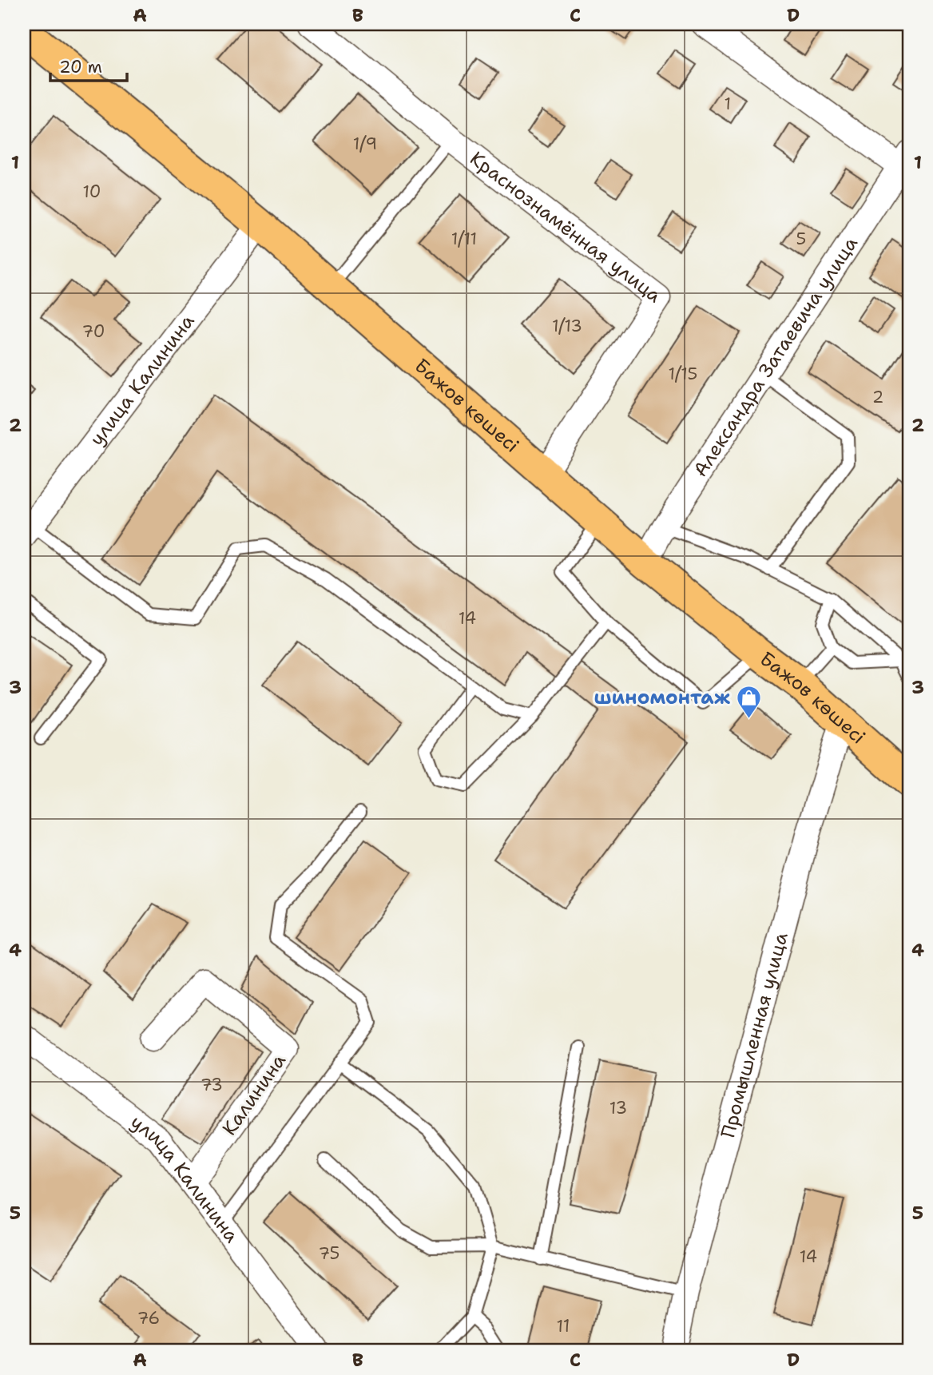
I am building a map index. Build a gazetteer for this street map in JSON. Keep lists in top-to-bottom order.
{
  "streets": {
    "main road": ["Бажов көшесі"],
    "street": [
      "Краснознамённая улица",
      "Александра Затаевича улица",
      "улица Калинина",
      "Промышленная улица",
      "Калинина"
    ]
  },
  "crossings": [
    ["Краснознамённая улица", "Бажов көшесі"],
    ["Александра Затаевича улица", "Бажов көшесі"],
    ["улица Калинина", "Бажов көшесі"],
    ["улица Калинина", "Калинина"],
    ["Бажов көшесі", "Промышленная улица"]
  ],
  "places": {
    "shop": ["шиномонтаж"]
  },
  "house_numbers": [
    "1",
    "1/9",
    "10",
    "1/11",
    "5",
    "1/13",
    "70",
    "1/15",
    "2",
    "14",
    "73",
    "13",
    "75",
    "14",
    "76",
    "11"
  ],
  "scale_bar": "20 m",
  "grid": {
    "columns": [
      "A",
      "B",
      "C",
      "D"
    ],
    "rows": [
      "1",
      "2",
      "3",
      "4",
      "5"
    ]
  }
}
